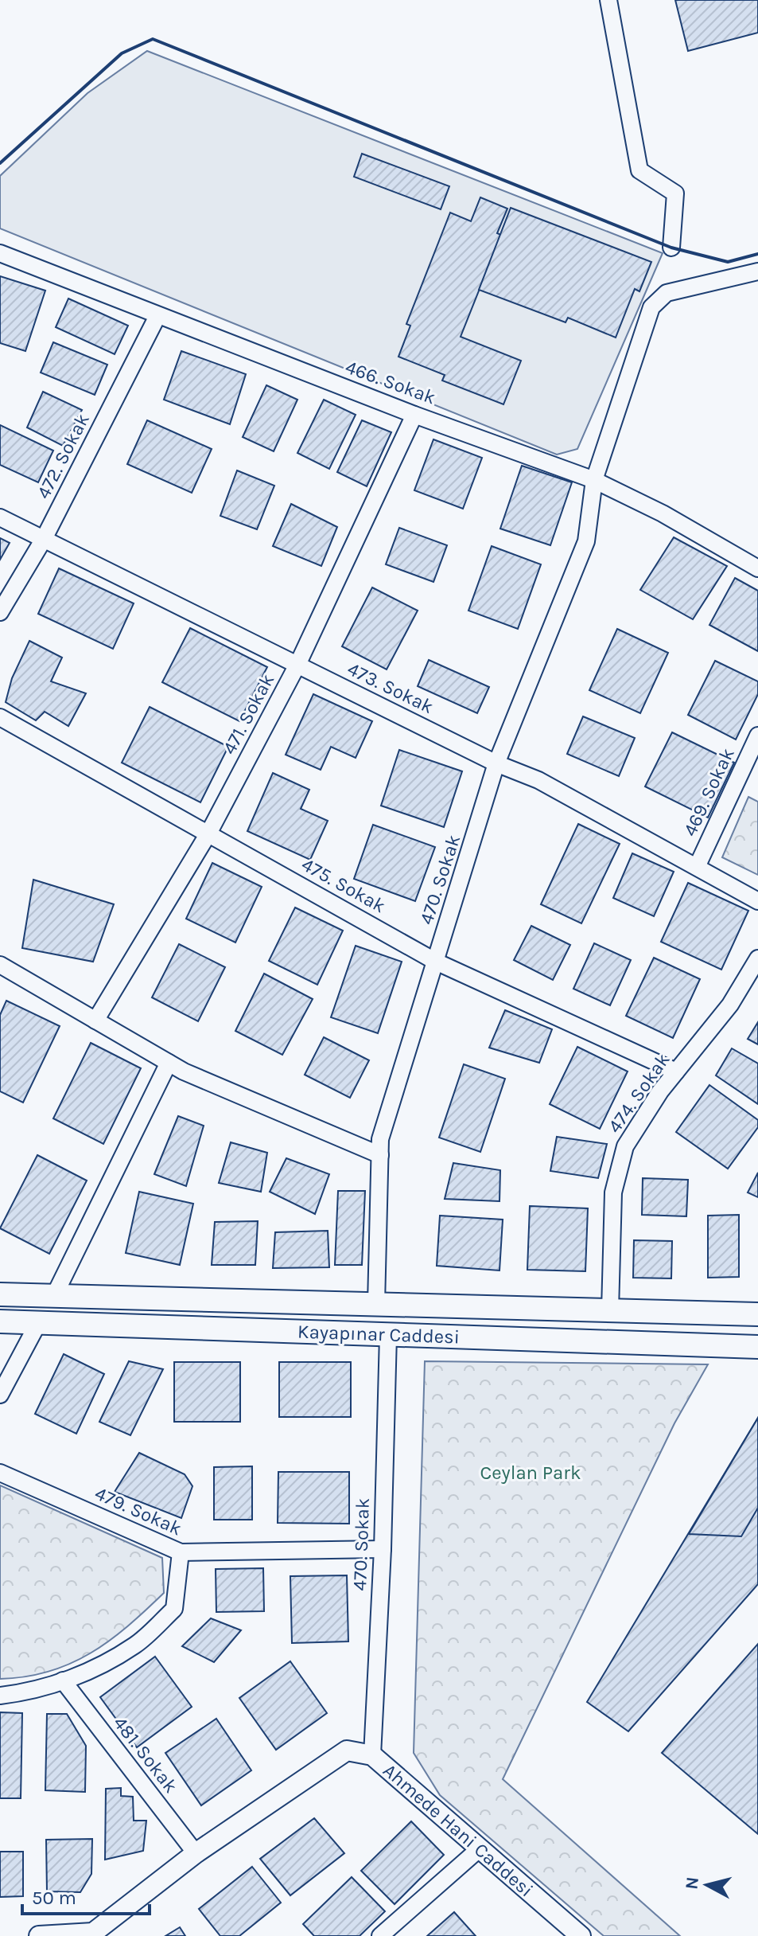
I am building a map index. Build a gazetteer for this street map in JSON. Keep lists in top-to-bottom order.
{
  "streets": {
    "main road": ["Kayapınar Caddesi"],
    "street": [
      "466. Sokak",
      "472. Sokak",
      "473. Sokak",
      "471. Sokak",
      "469. Sokak",
      "470. Sokak",
      "475. Sokak",
      "474. Sokak",
      "479. Sokak",
      "481. Sokak",
      "Ahmede Hani Caddesi"
    ]
  },
  "crossings": [
    ["466. Sokak", "472. Sokak"],
    ["466. Sokak", "471. Sokak"],
    ["466. Sokak", "470. Sokak"],
    ["472. Sokak", "473. Sokak"],
    ["473. Sokak", "471. Sokak"],
    ["473. Sokak", "469. Sokak"],
    ["473. Sokak", "470. Sokak"],
    ["471. Sokak", "475. Sokak"],
    ["470. Sokak", "475. Sokak"],
    ["470. Sokak", "Kayapınar Caddesi"],
    ["470. Sokak", "479. Sokak"],
    ["470. Sokak", "Ahmede Hani Caddesi"],
    ["475. Sokak", "474. Sokak"],
    ["474. Sokak", "Kayapınar Caddesi"],
    ["481. Sokak", "Ahmede Hani Caddesi"]
  ],
  "parks": ["Ceylan Park"],
  "scale_bar": "50 m",
  "north": "left"
}
